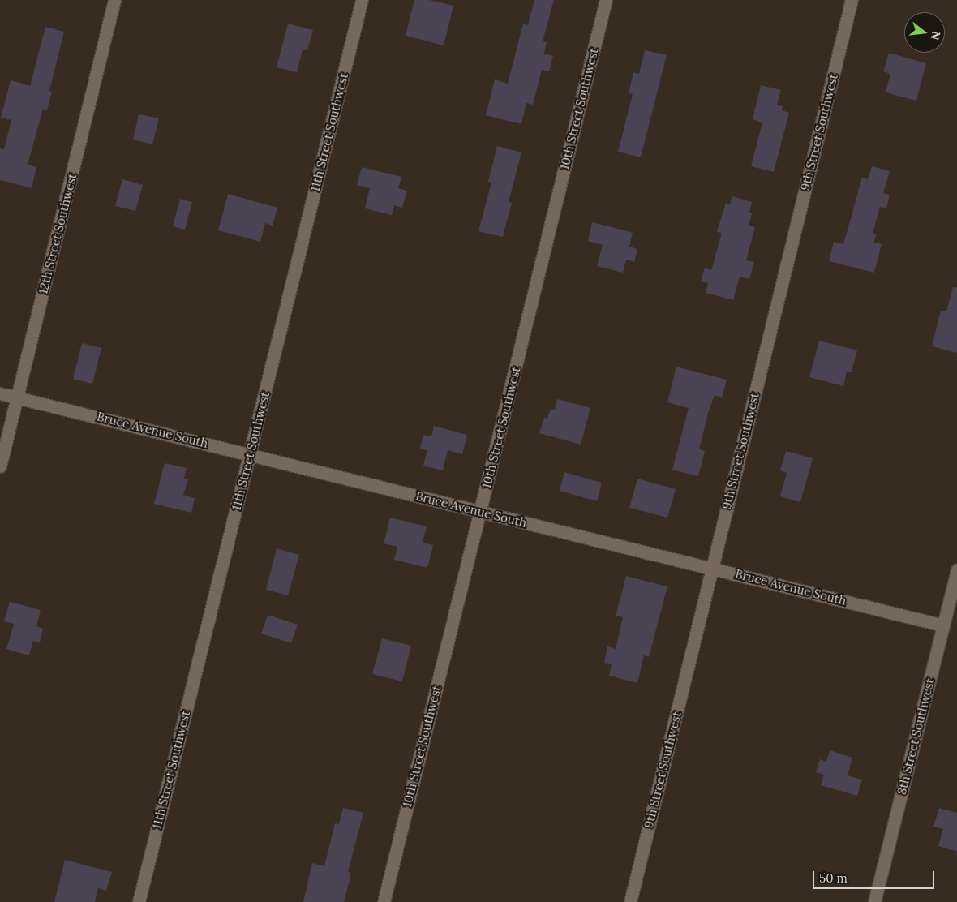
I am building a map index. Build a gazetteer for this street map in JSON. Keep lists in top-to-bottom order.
{
  "streets": {
    "street": [
      "10th Street Southwest",
      "11th Street Southwest",
      "9th Street Southwest",
      "12th Street Southwest",
      "Bruce Avenue South",
      "8th Street Southwest"
    ]
  },
  "crossings": [
    ["10th Street Southwest", "Bruce Avenue South"],
    ["11th Street Southwest", "Bruce Avenue South"],
    ["9th Street Southwest", "Bruce Avenue South"],
    ["12th Street Southwest", "Bruce Avenue South"],
    ["Bruce Avenue South", "8th Street Southwest"]
  ],
  "scale_bar": "50 m",
  "north": "right"
}
